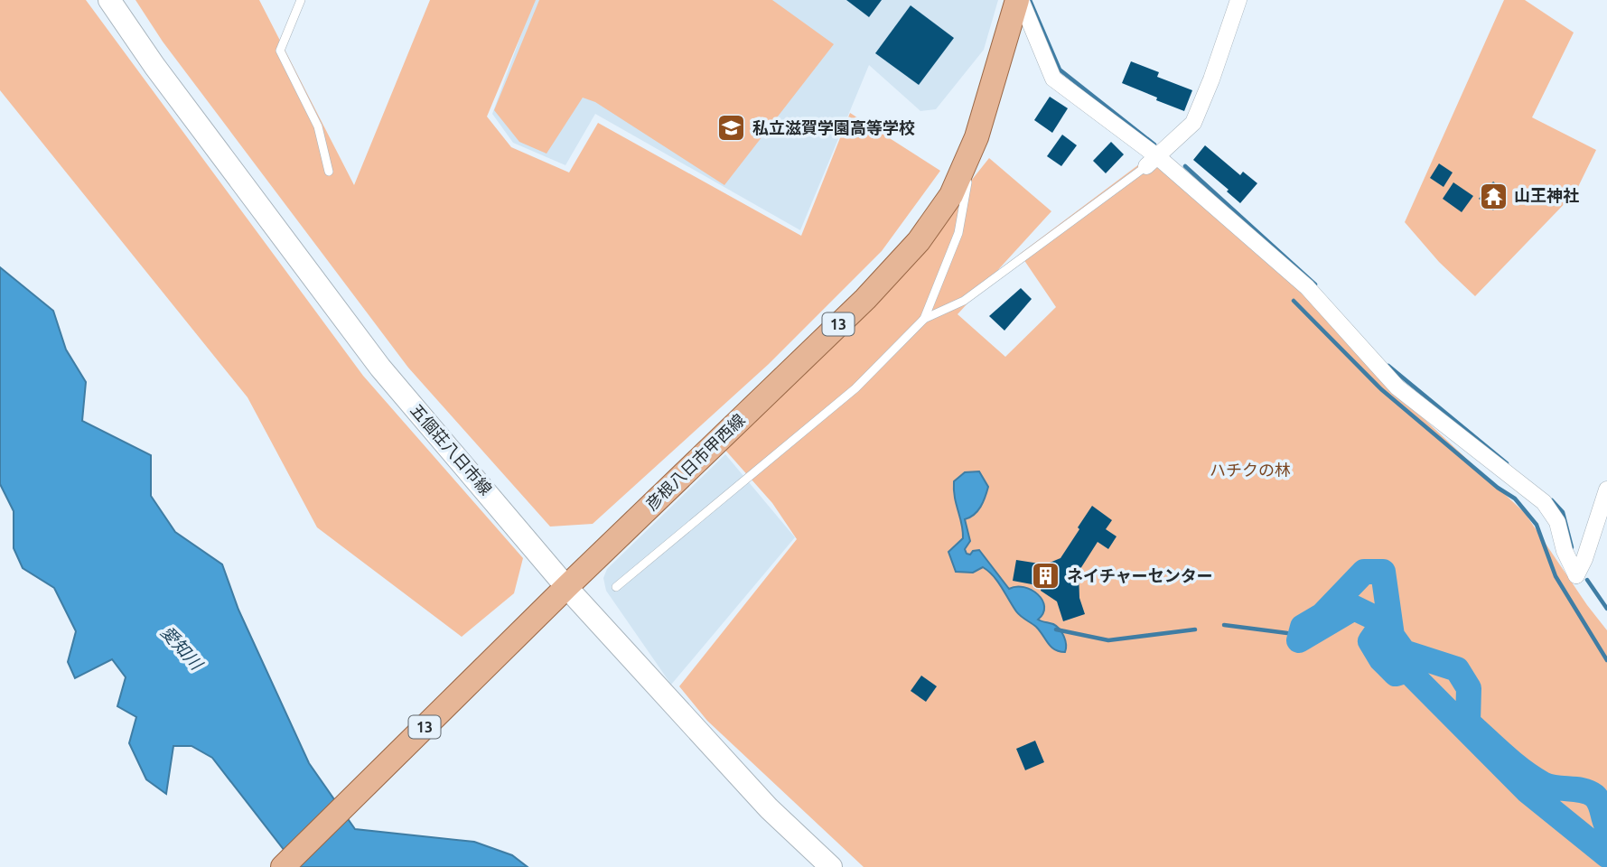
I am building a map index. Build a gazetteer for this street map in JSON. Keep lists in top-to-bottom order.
{
  "streets": {
    "main road": ["13", "五個荘八日市線", "彦根八日市甲西線"]
  },
  "crossings": [
    ["五個荘八日市線", "彦根八日市甲西線"]
  ],
  "water": ["愛知川"],
  "parks": ["ハチクの林"],
  "places": {
    "school or university": ["私立滋賀学園高等学校"],
    "temple": ["山王神社"],
    "building": ["ネイチャーセンター"]
  }
}
